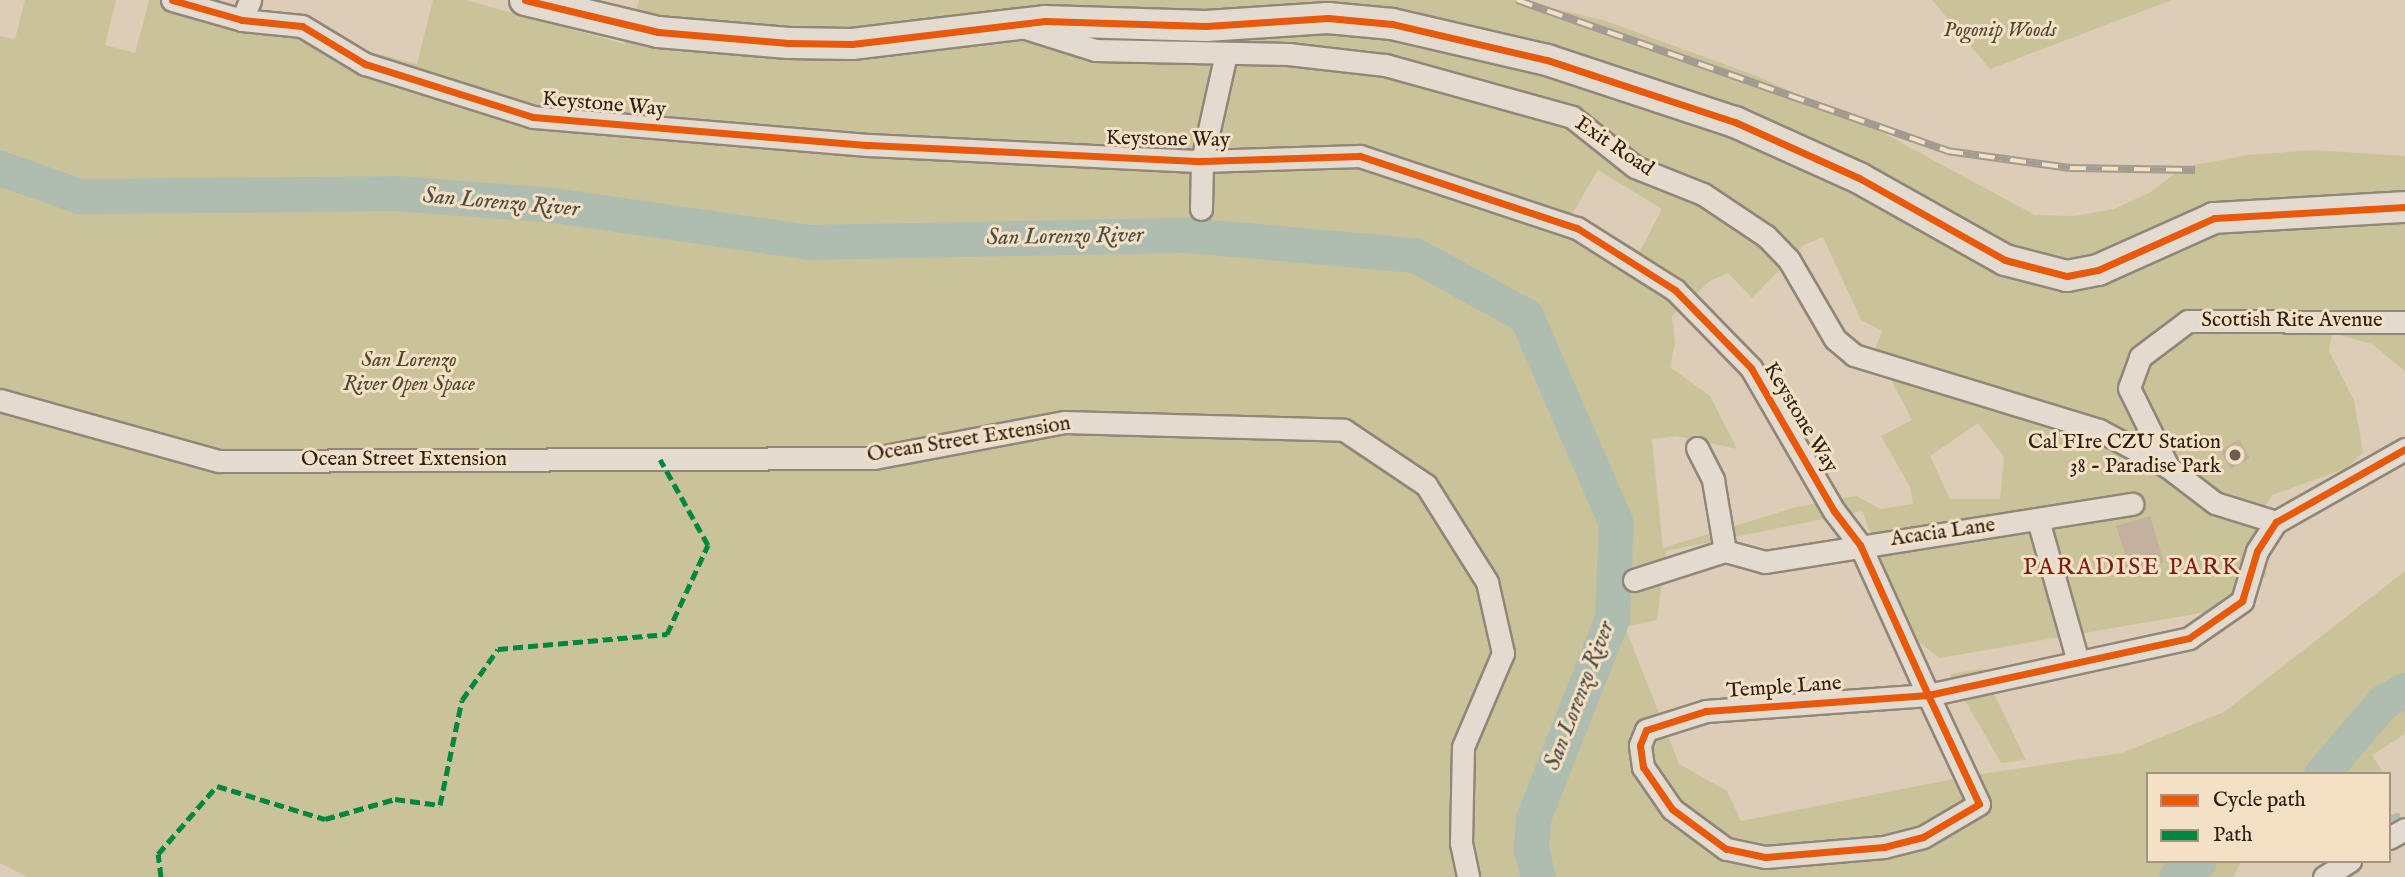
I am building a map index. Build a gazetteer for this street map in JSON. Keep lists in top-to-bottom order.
{
  "streets": {
    "street": [
      "Keystone Way",
      "Exit Road",
      "Scottish Rite Avenue",
      "Ocean Street Extension",
      "Acacia Lane",
      "Temple Lane"
    ]
  },
  "crossings": [
    ["Keystone Way", "Acacia Lane"],
    ["Keystone Way", "Temple Lane"],
    ["Exit Road", "Scottish Rite Avenue"]
  ],
  "districts": ["PARADISE PARK"],
  "water": ["San Lorenzo River"],
  "parks": ["Pogonip Woods", "San Lorenzo River Open Space"],
  "places": ["Cal FIre CZU Station 38 - Paradise Park"],
  "legend": ["Cycle path", "Path"]
}
